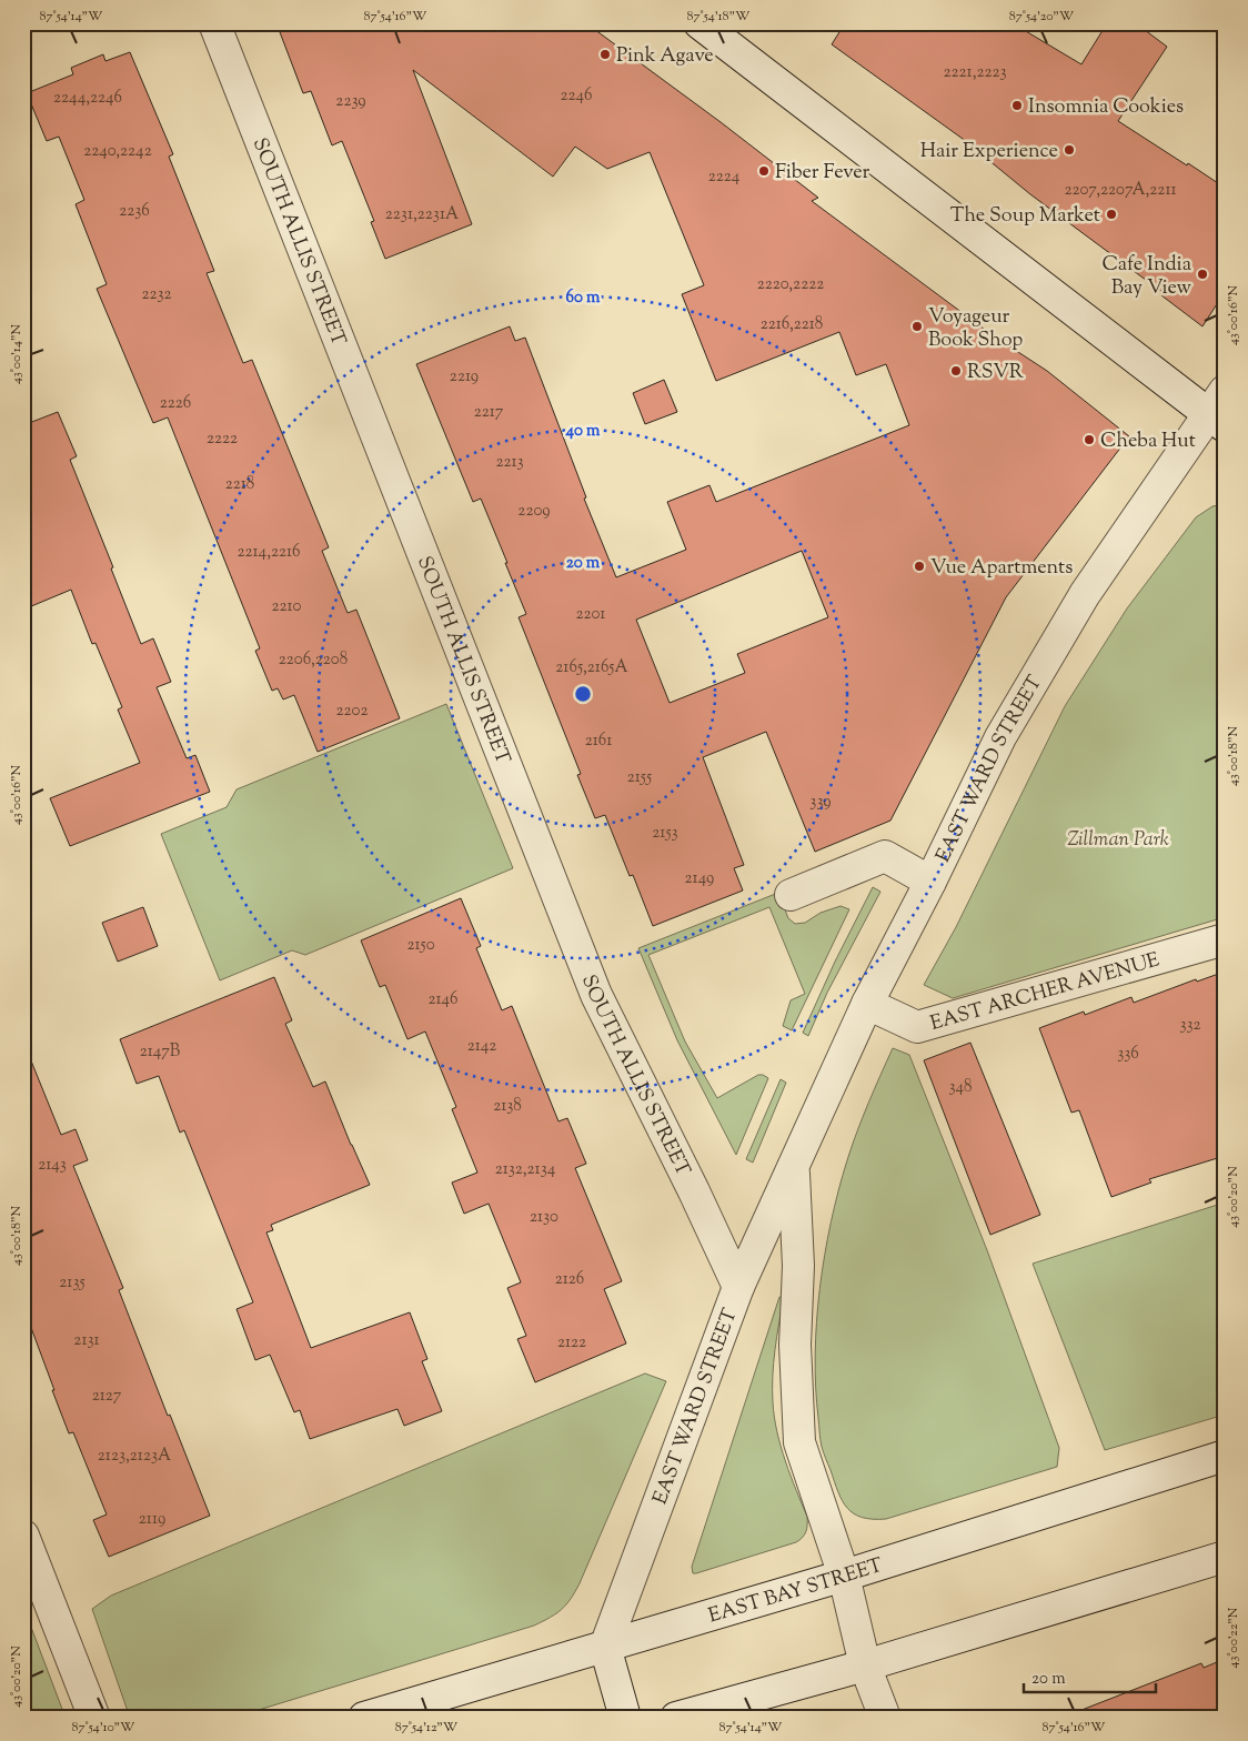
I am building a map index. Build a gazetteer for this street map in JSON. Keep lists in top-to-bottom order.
{
  "streets": {
    "street": [
      "SOUTH ALLIS STREET",
      "EAST WARD STREET",
      "EAST ARCHER AVENUE",
      "EAST BAY STREET"
    ]
  },
  "crossings": [
    ["SOUTH ALLIS STREET", "EAST WARD STREET"],
    ["EAST WARD STREET", "EAST ARCHER AVENUE"],
    ["EAST WARD STREET", "EAST BAY STREET"]
  ],
  "parks": ["Zillman Park"],
  "places": [
    "Pink Agave",
    "Insomnia Cookies",
    "Hair Experience",
    "Fiber Fever",
    "The Soup Market",
    "Cafe India Bay View",
    "Voyageur Book Shop",
    "RSVR",
    "Cheba Hut",
    "Vue Apartments"
  ],
  "house_numbers": [
    "2221,2223",
    "2246",
    "2244,2246",
    "2239",
    "2240,2242",
    "2224",
    "2207,2207A,2211",
    "2236",
    "2231,2231A",
    "2220,2222",
    "2232",
    "2216,2218",
    "2219",
    "2226",
    "2217",
    "2222",
    "2213",
    "2218",
    "2209",
    "2214,2216",
    "2210",
    "2201",
    "2206,2208",
    "2165,2165A",
    "2202",
    "2161",
    "2155",
    "339",
    "2153",
    "2149",
    "2150",
    "2146",
    "332",
    "2142",
    "2147B",
    "336",
    "348",
    "2138",
    "2143",
    "2132,2134",
    "2130",
    "2126",
    "2135",
    "2131",
    "2122",
    "2127",
    "2123,2123A",
    "2119"
  ],
  "scale_bar": "20 m",
  "coordinates": [
    "87°54'14\"W",
    "87°54'16\"W",
    "87°54'18\"W",
    "87°54'20\"W",
    "43°00'16\"N",
    "43°00'14\"N",
    "43°00'18\"N",
    "43°00'20\"N",
    "43°00'22\"N",
    "87°54'10\"W",
    "87°54'12\"W"
  ],
  "rings": ["60 m", "40 m", "20 m"]
}
